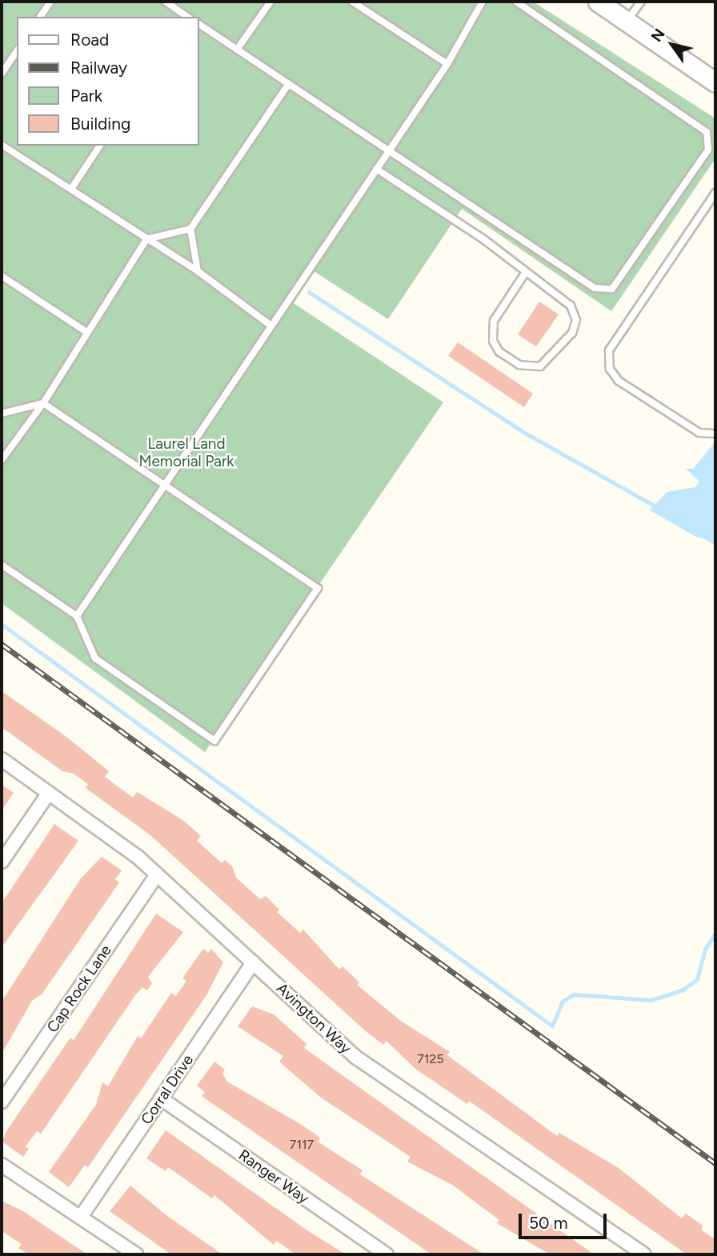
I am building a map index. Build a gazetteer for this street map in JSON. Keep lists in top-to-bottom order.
{
  "streets": {
    "street": [
      "Cap Rock Lane",
      "Avington Way",
      "Corral Drive",
      "Ranger Way"
    ]
  },
  "crossings": [
    ["Cap Rock Lane", "Avington Way"],
    ["Avington Way", "Corral Drive"],
    ["Corral Drive", "Ranger Way"]
  ],
  "parks": ["Laurel Land Memorial Park"],
  "house_numbers": ["7125", "7117"],
  "legend": [
    "Road",
    "Railway",
    "Park",
    "Building"
  ],
  "scale_bar": "50 m",
  "north": "top left"
}
